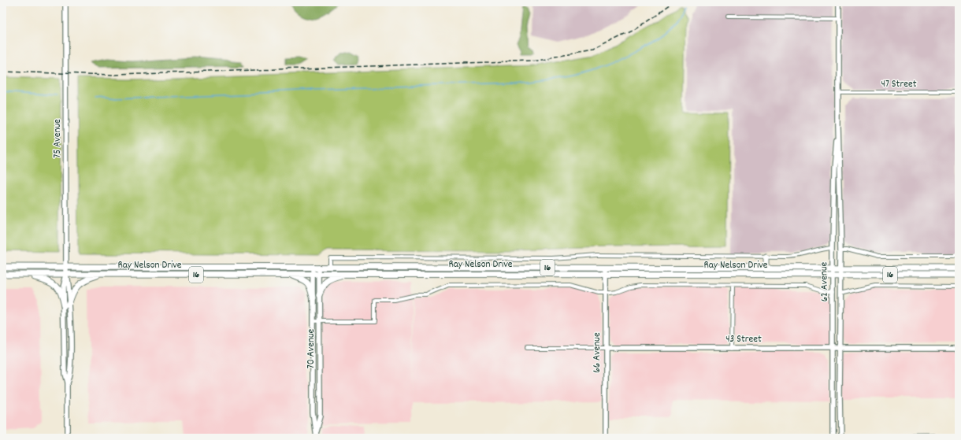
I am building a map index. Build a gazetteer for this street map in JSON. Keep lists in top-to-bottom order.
{
  "streets": {
    "highway": ["Ray Nelson Drive", "16"],
    "main road": [
      "75 Avenue",
      "62 Avenue",
      "43 Street",
      "70 Avenue",
      "66 Avenue"
    ],
    "street": ["47 Street"]
  },
  "crossings": [
    ["47 Street", "62 Avenue"],
    ["75 Avenue", "Ray Nelson Drive"],
    ["Ray Nelson Drive", "62 Avenue"],
    ["Ray Nelson Drive", "70 Avenue"],
    ["Ray Nelson Drive", "66 Avenue"],
    ["62 Avenue", "43 Street"],
    ["43 Street", "66 Avenue"]
  ]
}
